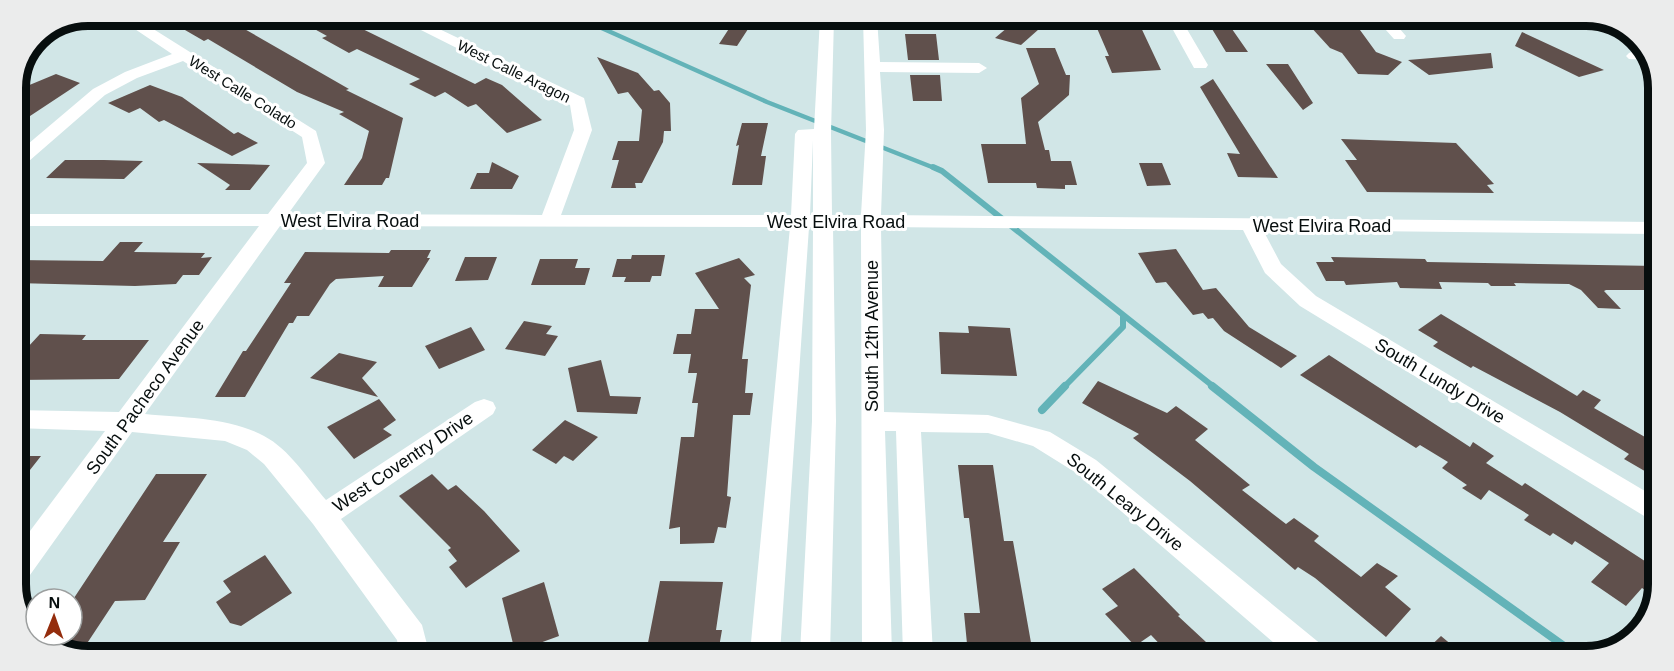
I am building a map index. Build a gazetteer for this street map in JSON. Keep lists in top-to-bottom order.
{
  "streets": {
    "street": [
      "West Calle Aragon",
      "West Calle Colado",
      "West Elvira Road",
      "South 12th Avenue",
      "South Lundy Drive",
      "South Pacheco Avenue",
      "West Coventry Drive",
      "South Leary Drive"
    ]
  },
  "crossings": [
    ["West Calle Aragon", "West Elvira Road"],
    ["West Calle Colado", "West Elvira Road"],
    ["West Calle Colado", "South Pacheco Avenue"],
    ["West Elvira Road", "South 12th Avenue"],
    ["West Elvira Road", "South Lundy Drive"],
    ["West Elvira Road", "South Pacheco Avenue"],
    ["South 12th Avenue", "South Leary Drive"],
    ["South Pacheco Avenue", "West Coventry Drive"]
  ],
  "north": "top"
}
